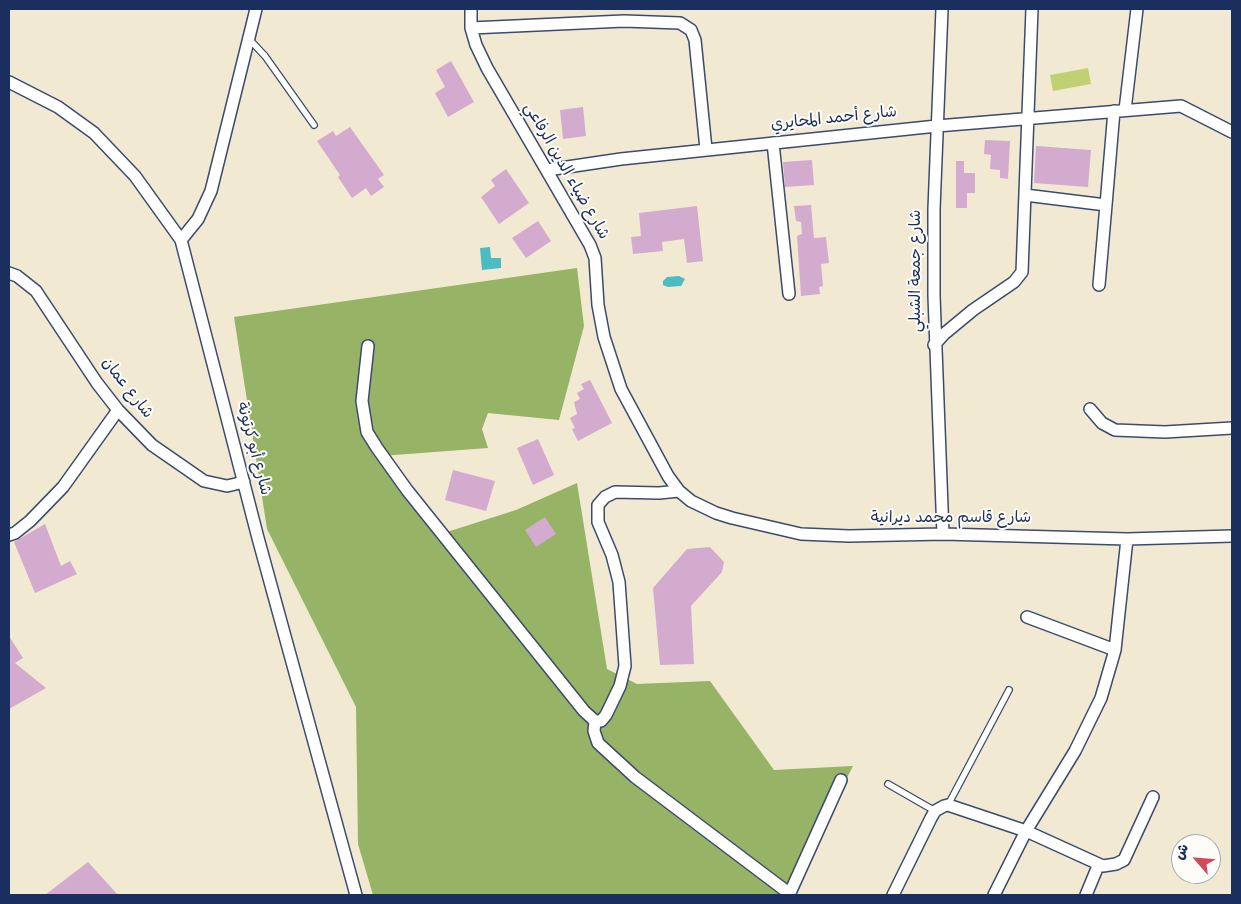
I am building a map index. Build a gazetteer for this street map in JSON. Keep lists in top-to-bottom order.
{
  "streets": {
    "street": [
      "شارع أحمد المحايري",
      "شارع ضياء الدين الرفاعي",
      "شارع جمعة الشبلي",
      "شارع عمان",
      "شارع أبو كرتونة",
      "شارع قاسم محمد ديرانية"
    ]
  },
  "crossings": [
    ["شارع أحمد المحايري", "شارع ضياء الدين الرفاعي"],
    ["شارع أحمد المحايري", "شارع جمعة الشبلي"],
    ["شارع ضياء الدين الرفاعي", "شارع قاسم محمد ديرانية"],
    ["شارع جمعة الشبلي", "شارع قاسم محمد ديرانية"],
    ["شارع عمان", "شارع أبو كرتونة"]
  ],
  "north": "top left"
}
